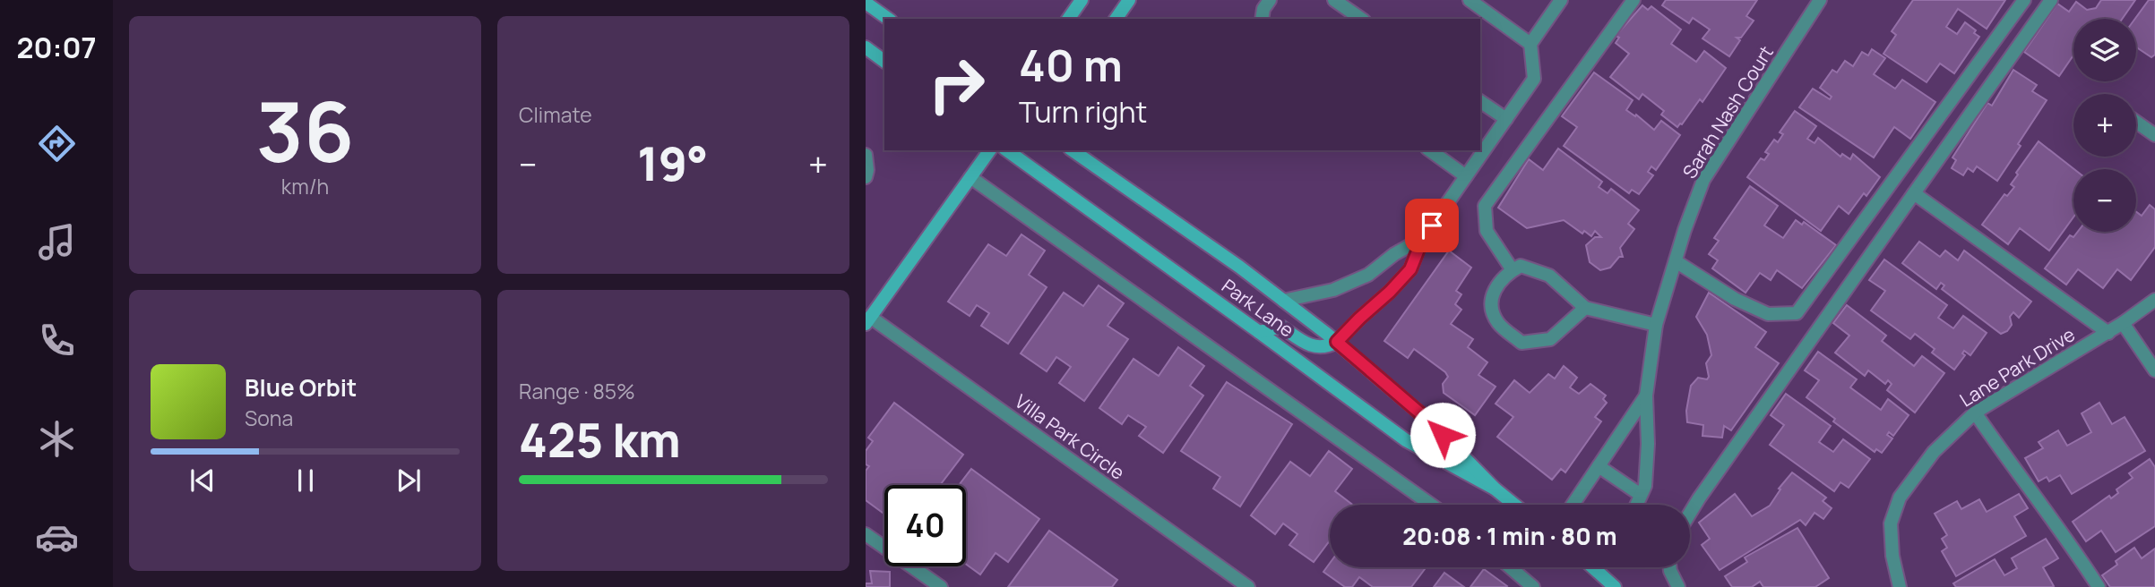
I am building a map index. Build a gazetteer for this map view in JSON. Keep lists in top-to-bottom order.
{
  "streets": {
    "street": [
      "Sarah Nash Court",
      "Park Lane",
      "Lane Park Drive",
      "Villa Park Circle"
    ]
  },
  "page": {
    "tabs": "20:07",
    "tile": [
      ["36", "km/h"],
      "Climate",
      ["Range · 85%", "425 km"]
    ],
    "map_buttons": ["+", "−"],
    "turn": ["40 m", "Turn right"],
    "heat": ["−", "19°", "+"],
    "song": ["Blue Orbit", "Sona"],
    "limit": "40",
    "trip": "20:08 · 1 min · 80 m"
  }
}
